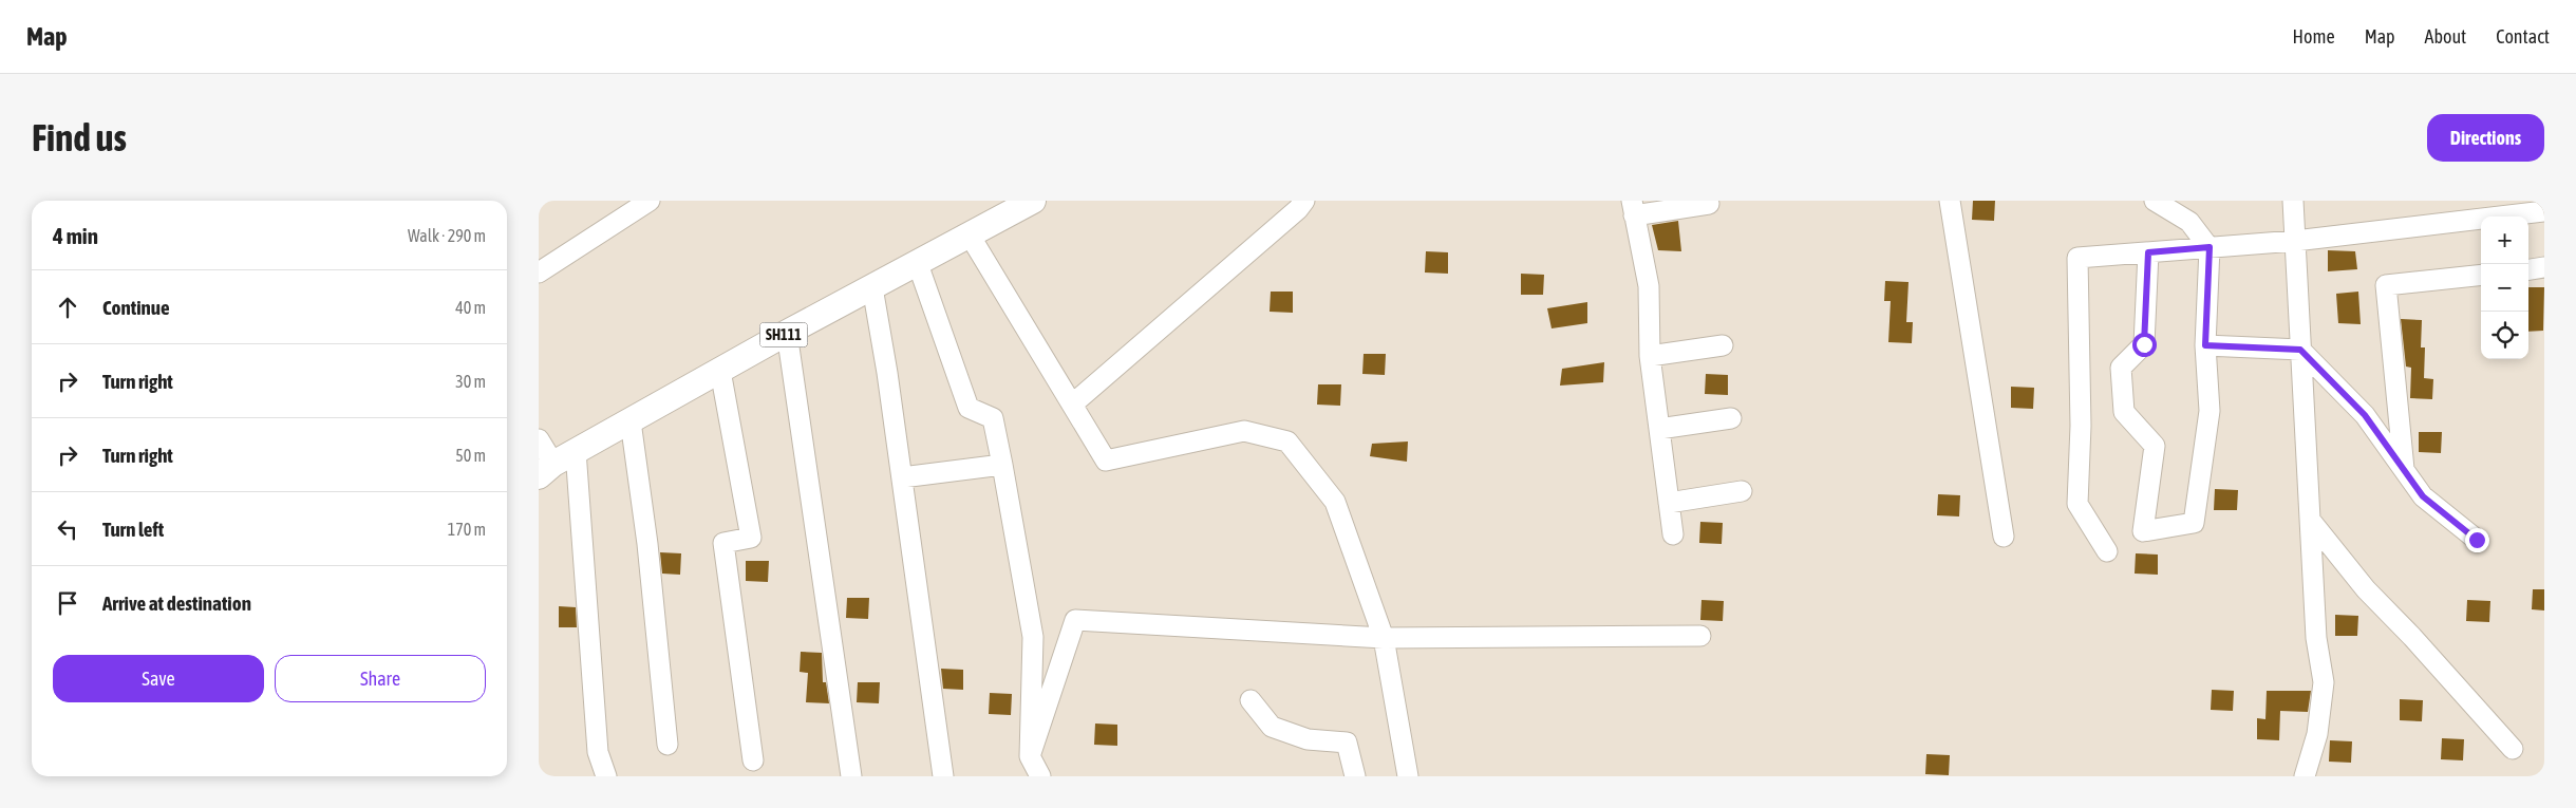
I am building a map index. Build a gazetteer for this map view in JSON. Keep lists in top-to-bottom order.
{
  "streets": {
    "main road": ["SH111"]
  },
  "page": {
    "header": "Map",
    "nav": [
      "Home",
      "Map",
      "About",
      "Contact"
    ],
    "buttons": [
      "Directions",
      ["Save", "Share"]
    ],
    "title": "Find us",
    "heading": ["4 min", "Walk · 290 m"],
    "map_buttons": ["+", "−"],
    "list": [
      ["Continue", "40 m"],
      ["Turn right", "30 m"],
      ["Turn right", "50 m"],
      ["Turn left", "170 m"],
      "Arrive at destination"
    ]
  }
}
